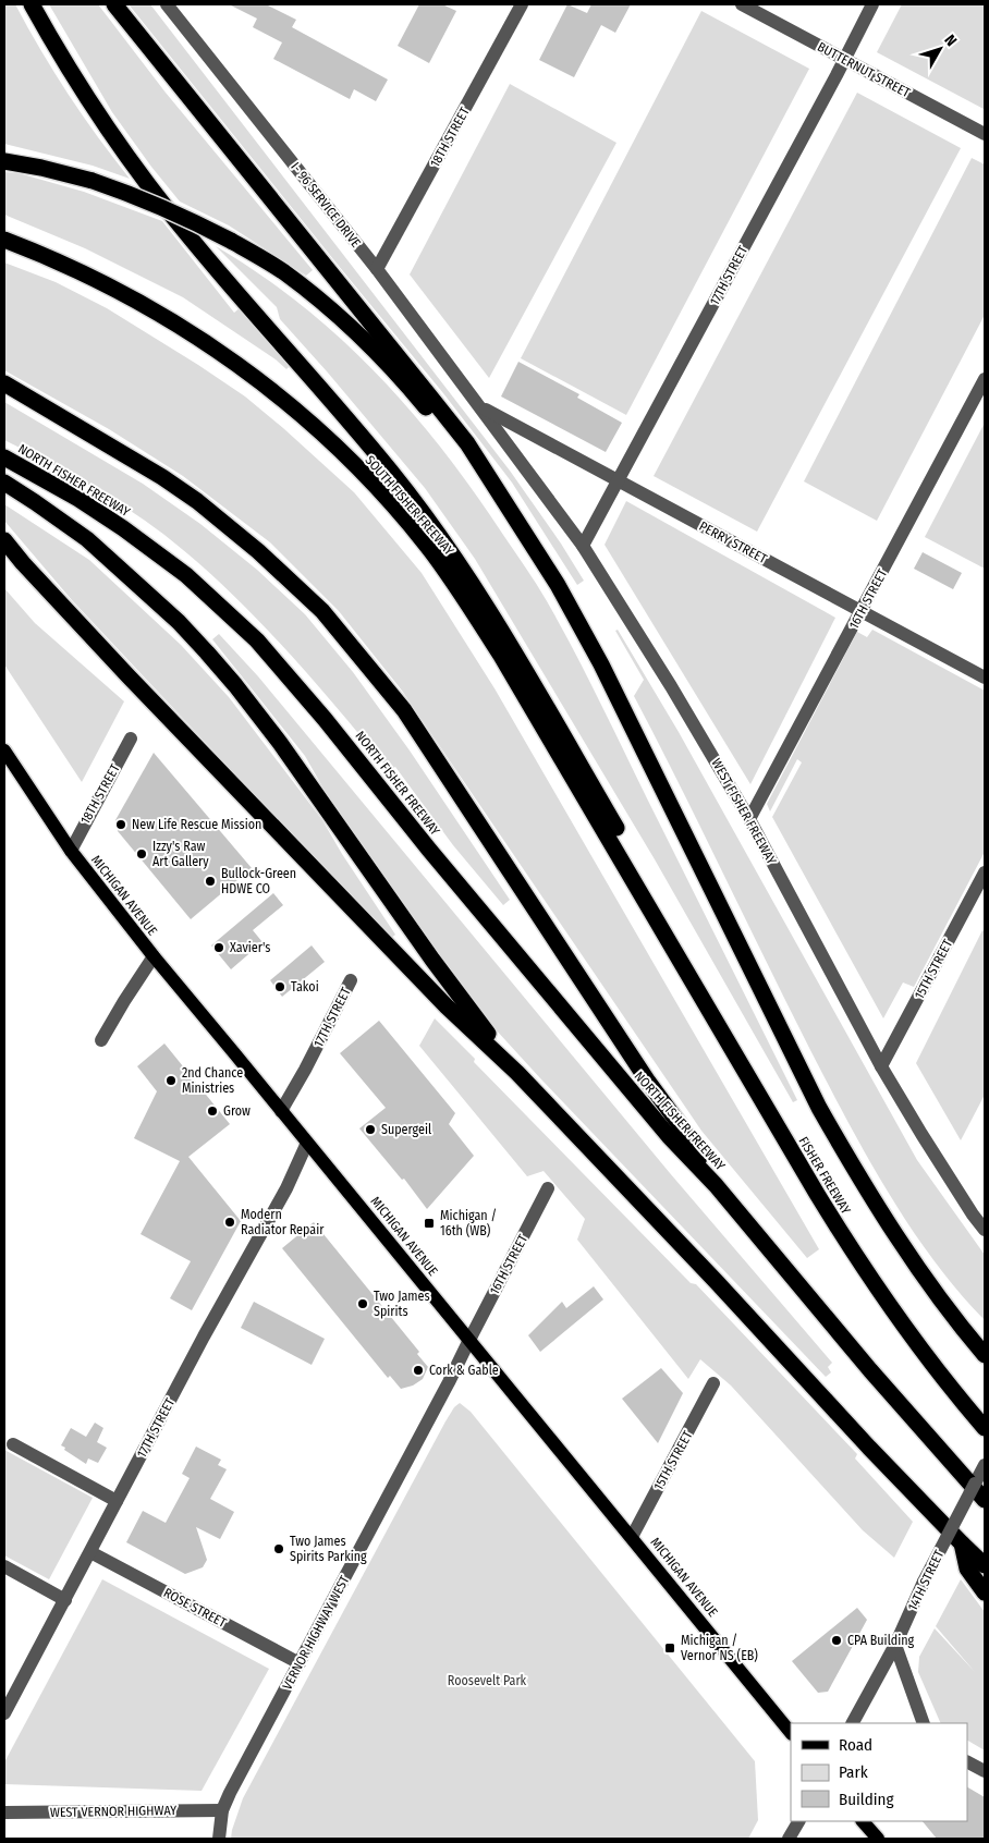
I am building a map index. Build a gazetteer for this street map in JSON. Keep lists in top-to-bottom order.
{
  "streets": {
    "highway": ["NORTH FISHER FREEWAY", "SOUTH FISHER FREEWAY", "FISHER FREEWAY"],
    "main road": ["MICHIGAN AVENUE"],
    "street": [
      "BUTTERNUT STREET",
      "18TH STREET",
      "I- 96 SERVICE DRIVE",
      "17TH STREET",
      "PERRY STREET",
      "16TH STREET",
      "WEST FISHER FREEWAY",
      "15TH STREET",
      "14TH STREET",
      "ROSE STREET",
      "VERNOR HIGHWAY WEST",
      "WEST VERNOR HIGHWAY"
    ]
  },
  "crossings": [
    ["BUTTERNUT STREET", "17TH STREET"],
    ["18TH STREET", "I- 96 SERVICE DRIVE"],
    ["18TH STREET", "MICHIGAN AVENUE"],
    ["I- 96 SERVICE DRIVE", "PERRY STREET"],
    ["I- 96 SERVICE DRIVE", "WEST FISHER FREEWAY"],
    ["17TH STREET", "PERRY STREET"],
    ["17TH STREET", "WEST FISHER FREEWAY"],
    ["17TH STREET", "MICHIGAN AVENUE"],
    ["17TH STREET", "ROSE STREET"],
    ["SOUTH FISHER FREEWAY", "FISHER FREEWAY"],
    ["PERRY STREET", "16TH STREET"],
    ["PERRY STREET", "WEST FISHER FREEWAY"],
    ["16TH STREET", "WEST FISHER FREEWAY"],
    ["16TH STREET", "MICHIGAN AVENUE"],
    ["16TH STREET", "VERNOR HIGHWAY WEST"],
    ["WEST FISHER FREEWAY", "15TH STREET"],
    ["MICHIGAN AVENUE", "15TH STREET"],
    ["MICHIGAN AVENUE", "VERNOR HIGHWAY WEST"],
    ["ROSE STREET", "VERNOR HIGHWAY WEST"],
    ["VERNOR HIGHWAY WEST", "WEST VERNOR HIGHWAY"]
  ],
  "parks": ["Roosevelt Park"],
  "places": {
    "other": [
      "New Life Rescue Mission",
      "Izzy's Raw Art Gallery",
      "Bullock-Green HDWE CO",
      "Xavier's",
      "Takoi",
      "2nd Chance Ministries",
      "Grow",
      "Supergeil",
      "Modern Radiator Repair",
      "Two James Spirits",
      "Cork & Gable",
      "Two James Spirits Parking",
      "CPA Building"
    ],
    "transit": ["Michigan / 16th (WB)", "Michigan / Vernor NS (EB)"]
  },
  "legend": ["Road", "Park", "Building"],
  "north": "top right"
}
